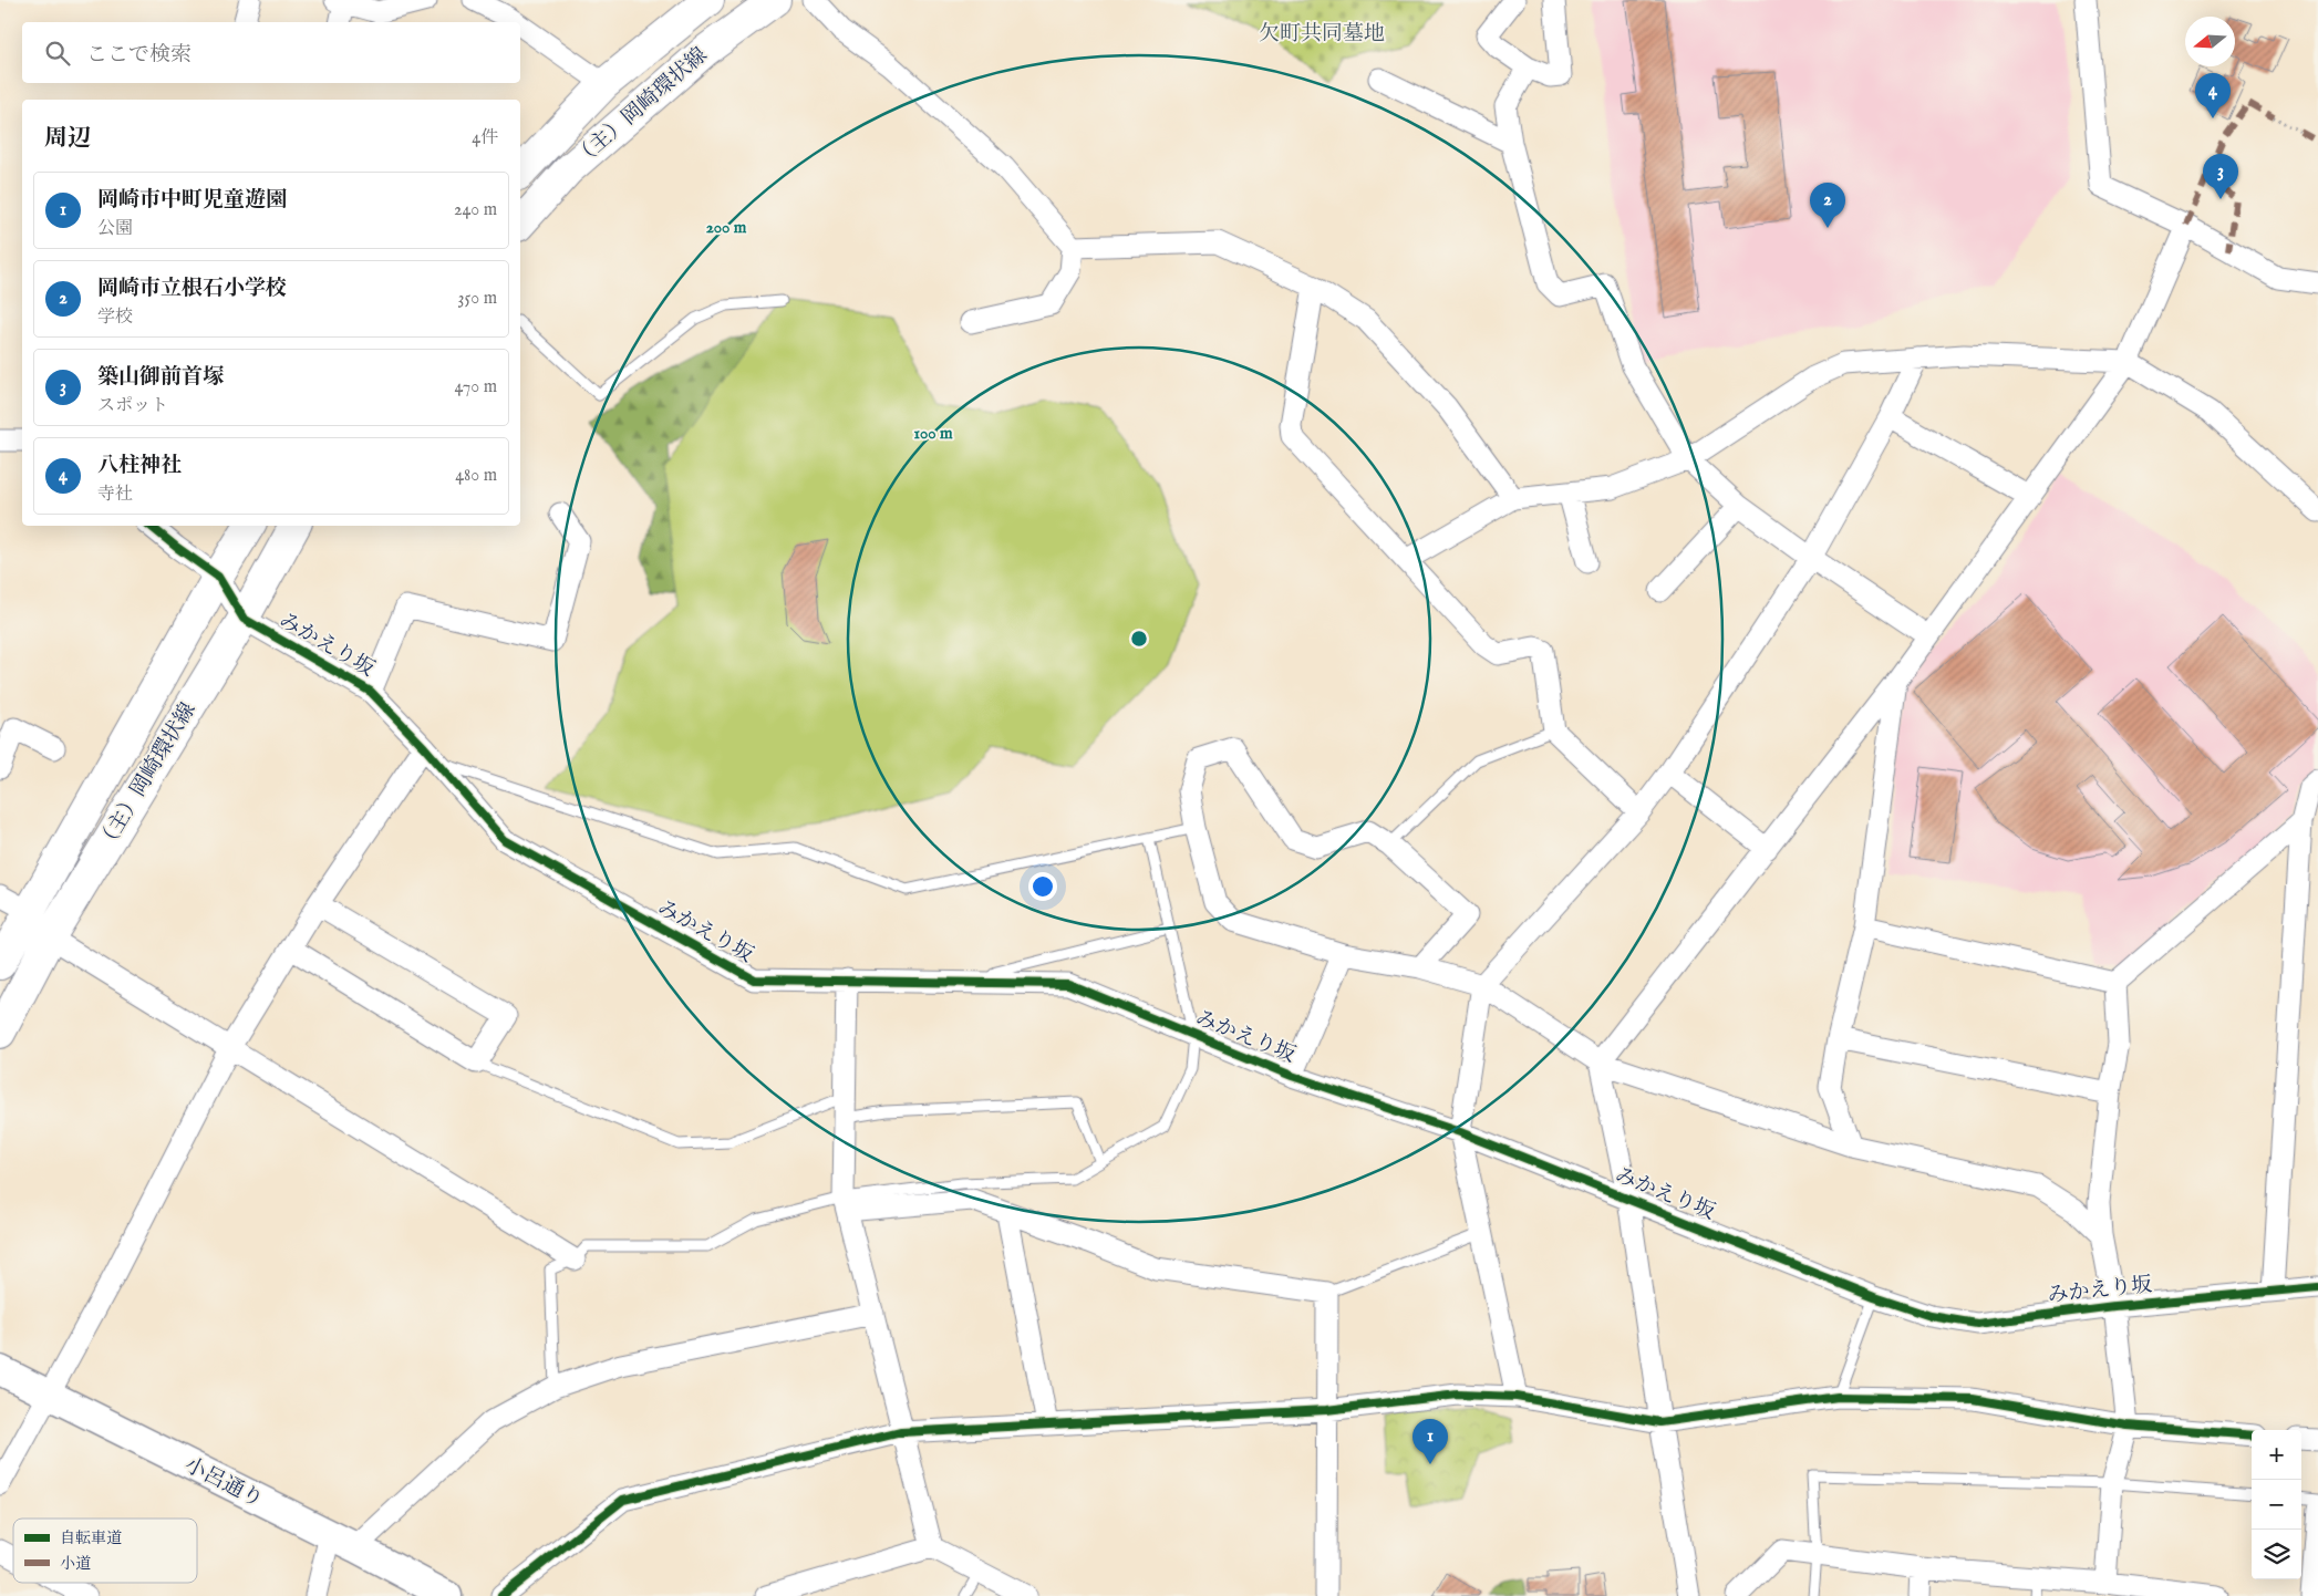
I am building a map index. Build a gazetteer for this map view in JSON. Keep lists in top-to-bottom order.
{
  "streets": {
    "main road": ["（主）岡崎環状線"],
    "street": ["みかえり坂", "小呂通り"]
  },
  "crossings": [
    ["（主）岡崎環状線", "みかえり坂"]
  ],
  "parks": ["欠町共同墓地"],
  "legend": ["自転車道", "小道"],
  "north": "left",
  "page": {
    "search": "ここで検索",
    "pins": [
      "4",
      "3",
      "2",
      "1"
    ],
    "heading": ["周辺", "4件"],
    "list": [
      {
        "mark": "1",
        "name": "岡崎市中町児童遊園",
        "note": "公園",
        "value": "240 m"
      },
      {
        "mark": "2",
        "name": "岡崎市立根石小学校",
        "note": "学校",
        "value": "350 m"
      },
      {
        "mark": "3",
        "name": "築山御前首塚",
        "note": "スポット",
        "value": "470 m"
      },
      {
        "mark": "4",
        "name": "八柱神社",
        "note": "寺社",
        "value": "480 m"
      }
    ],
    "map_buttons": ["+", "−"]
  },
  "rings": ["200 m", "100 m"]
}
